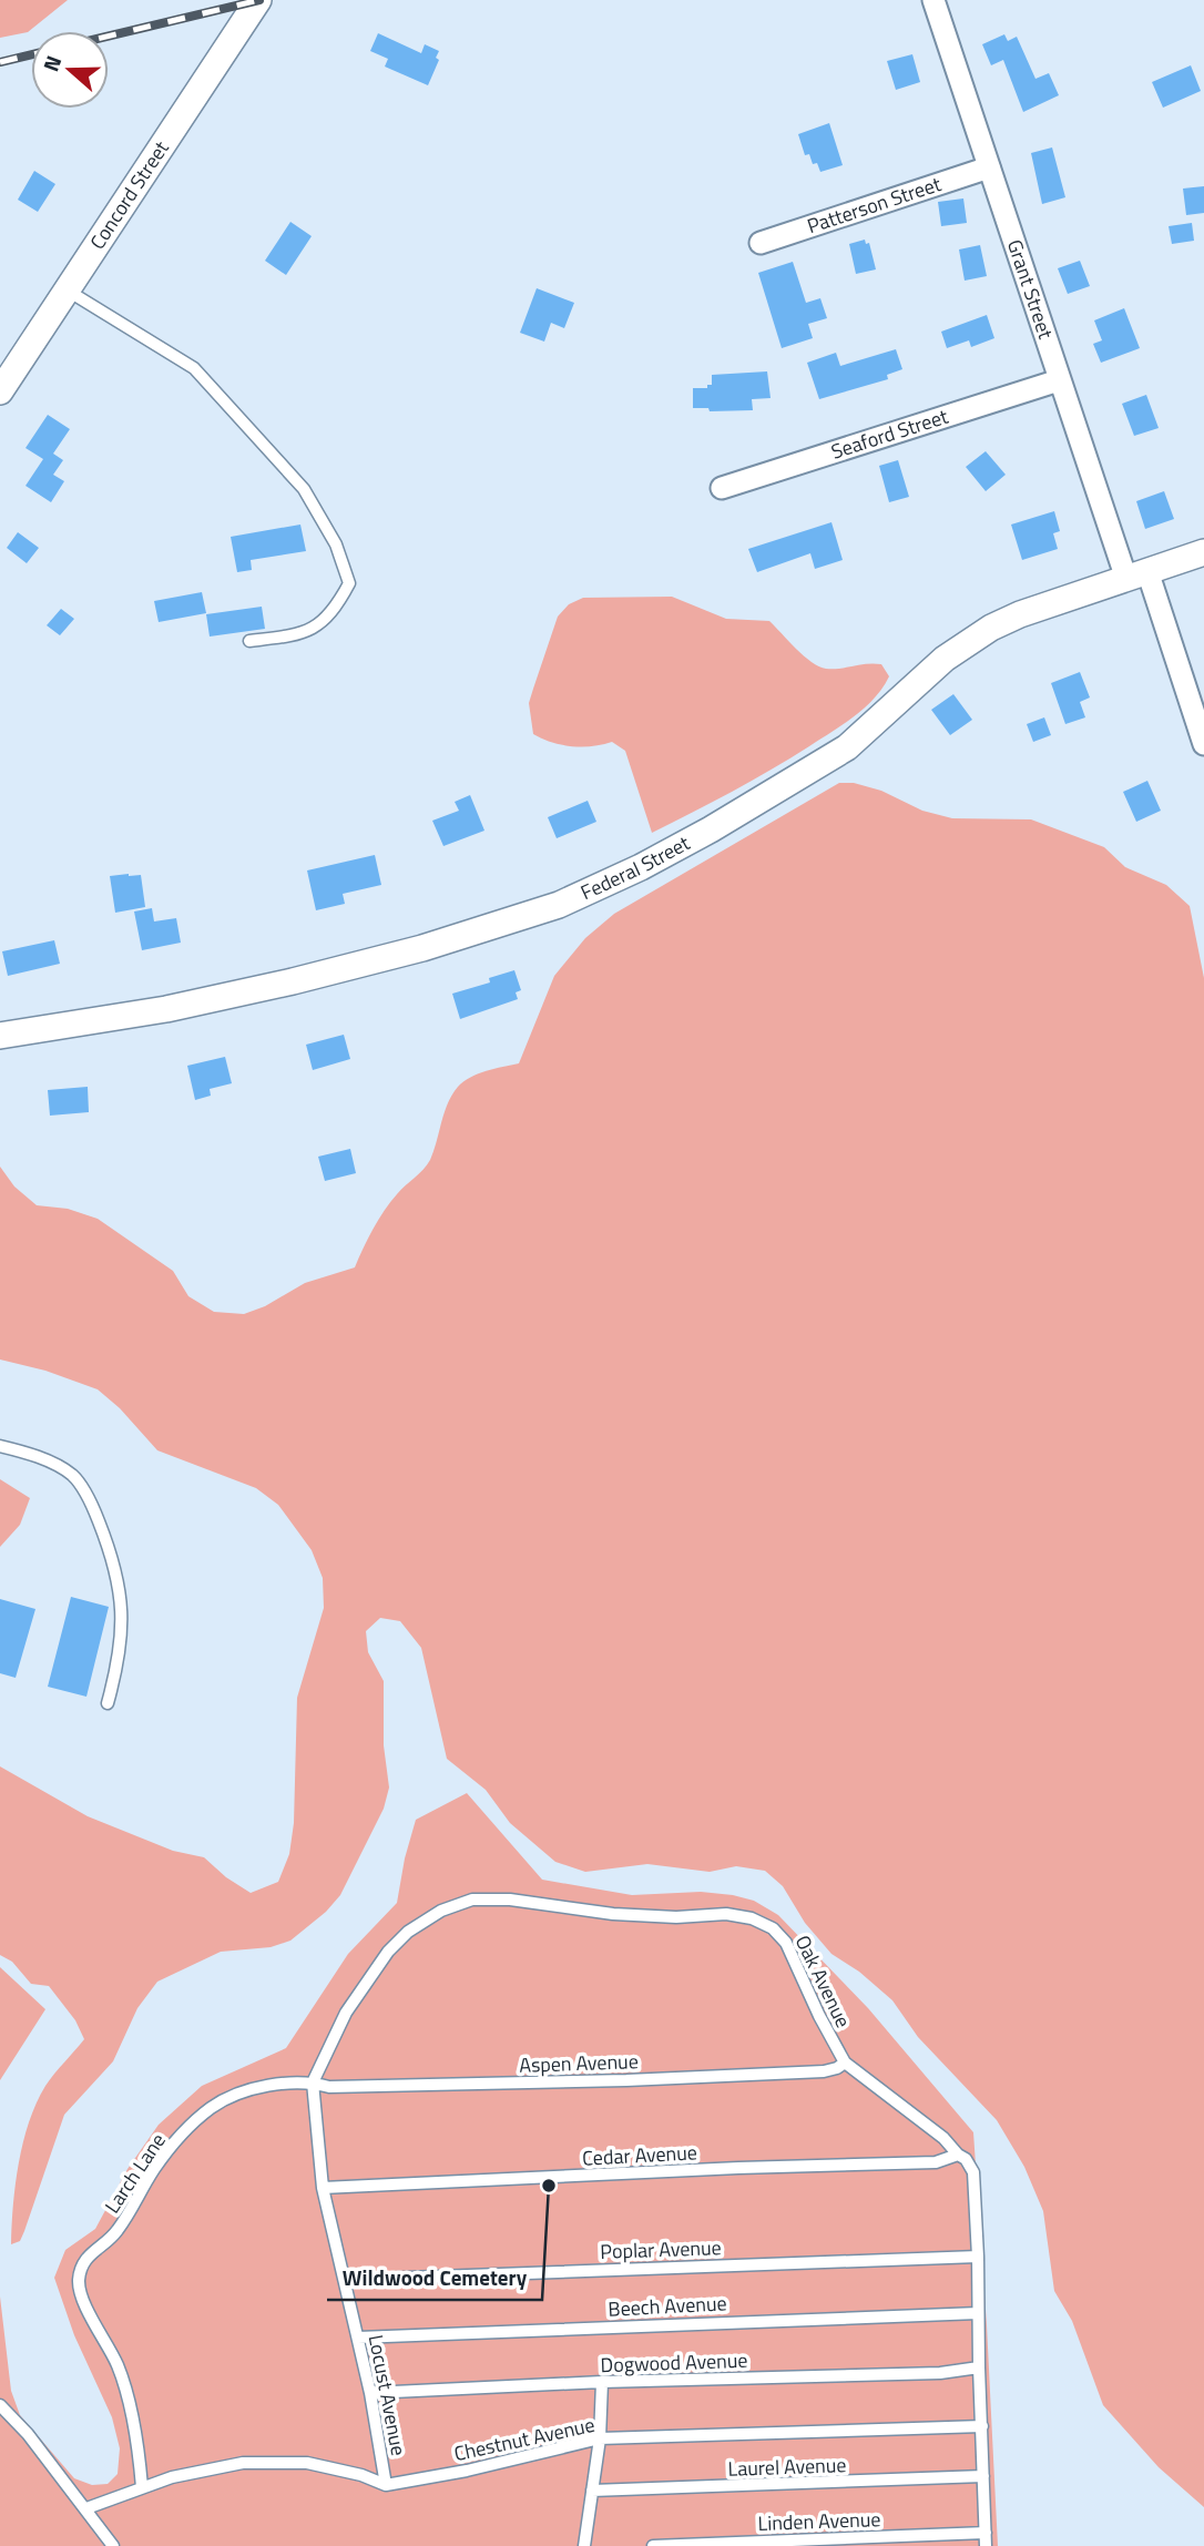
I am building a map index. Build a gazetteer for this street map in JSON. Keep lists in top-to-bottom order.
{
  "streets": {
    "street": [
      "Concord Street",
      "Patterson Street",
      "Grant Street",
      "Seaford Street",
      "Federal Street"
    ],
    "lane": [
      "Oak Avenue",
      "Aspen Avenue",
      "Cedar Avenue",
      "Larch Lane",
      "Poplar Avenue",
      "Beech Avenue",
      "Dogwood Avenue",
      "Locust Avenue",
      "Chestnut Avenue",
      "Laurel Avenue",
      "Linden Avenue"
    ]
  },
  "crossings": [
    ["Patterson Street", "Grant Street"],
    ["Grant Street", "Seaford Street"],
    ["Grant Street", "Federal Street"],
    ["Oak Avenue", "Aspen Avenue"],
    ["Oak Avenue", "Cedar Avenue"],
    ["Oak Avenue", "Larch Lane"],
    ["Oak Avenue", "Poplar Avenue"],
    ["Oak Avenue", "Beech Avenue"],
    ["Oak Avenue", "Dogwood Avenue"],
    ["Oak Avenue", "Locust Avenue"],
    ["Oak Avenue", "Chestnut Avenue"],
    ["Oak Avenue", "Laurel Avenue"],
    ["Oak Avenue", "Linden Avenue"],
    ["Aspen Avenue", "Larch Lane"],
    ["Aspen Avenue", "Locust Avenue"],
    ["Cedar Avenue", "Locust Avenue"],
    ["Larch Lane", "Locust Avenue"],
    ["Larch Lane", "Chestnut Avenue"],
    ["Poplar Avenue", "Locust Avenue"],
    ["Beech Avenue", "Locust Avenue"],
    ["Dogwood Avenue", "Locust Avenue"],
    ["Locust Avenue", "Chestnut Avenue"]
  ],
  "places": ["Wildwood Cemetery"],
  "north": "left"
}
